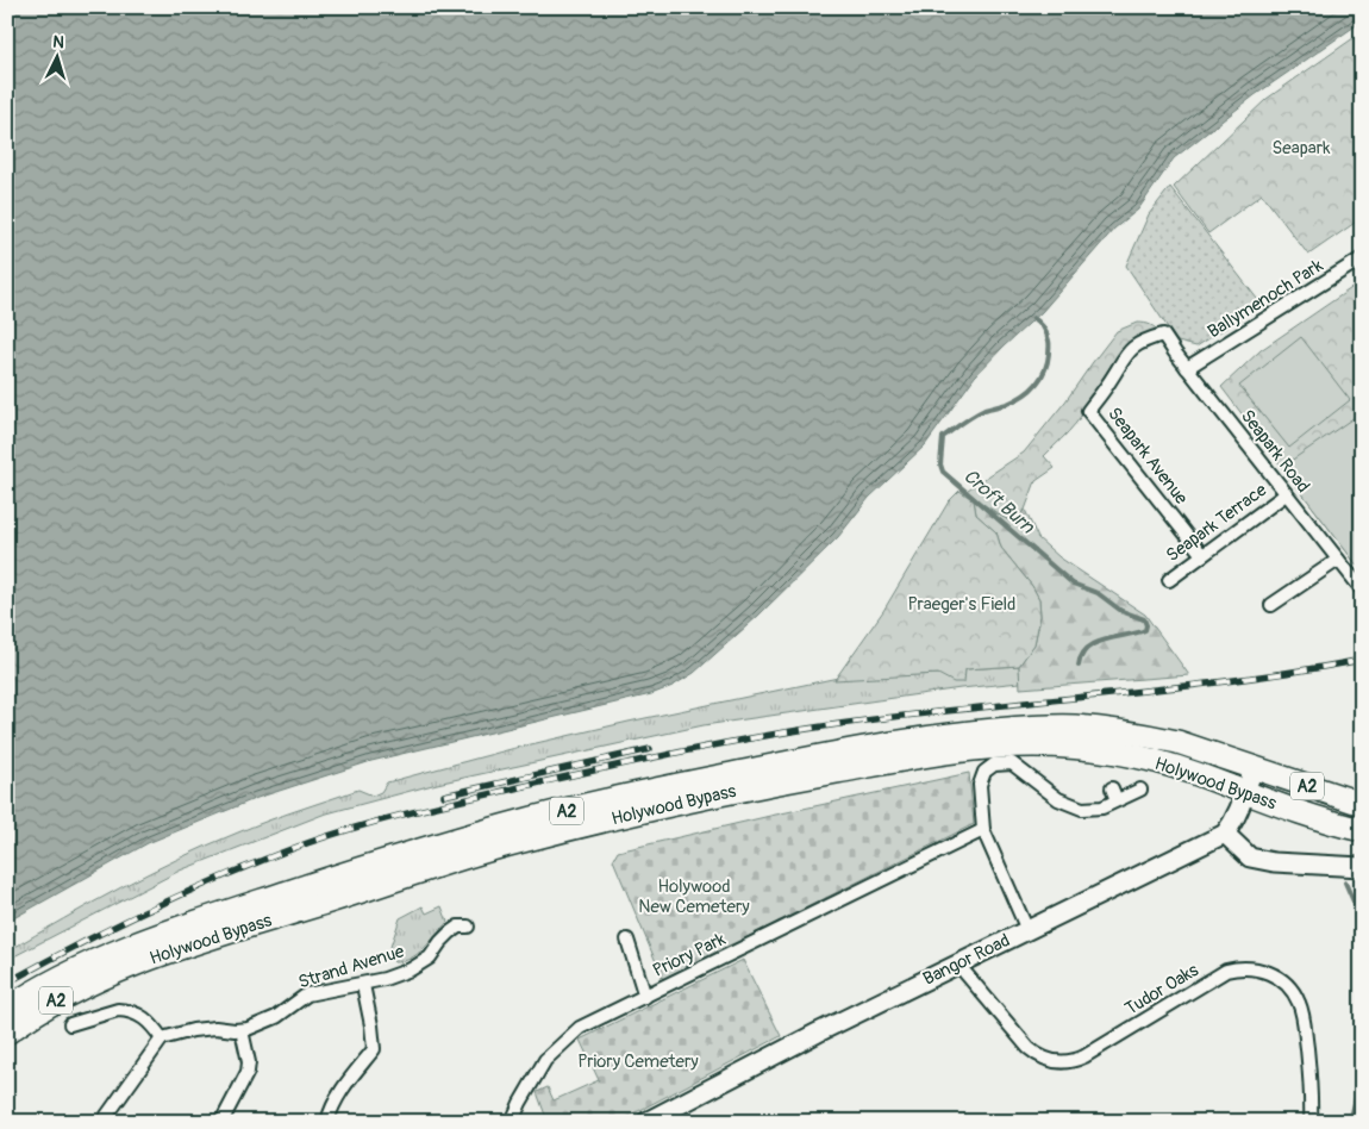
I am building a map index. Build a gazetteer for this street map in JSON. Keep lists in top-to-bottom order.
{
  "streets": {
    "highway": ["Holywood Bypass", "A2"],
    "main road": ["Bangor Road"],
    "street": [
      "Ballymenoch Park",
      "Seapark Road",
      "Seapark Avenue",
      "Seapark Terrace",
      "Priory Park",
      "Strand Avenue",
      "Tudor Oaks"
    ]
  },
  "crossings": [
    ["Ballymenoch Park", "Seapark Road"],
    ["Seapark Road", "Seapark Avenue"],
    ["Seapark Road", "Seapark Terrace"],
    ["Seapark Avenue", "Seapark Terrace"],
    ["Bangor Road", "Tudor Oaks"]
  ],
  "water": ["Croft Burn"],
  "parks": [
    "Seapark",
    "Praeger's Field",
    "Holywood New Cemetery",
    "Priory Cemetery"
  ],
  "north": "top"
}
